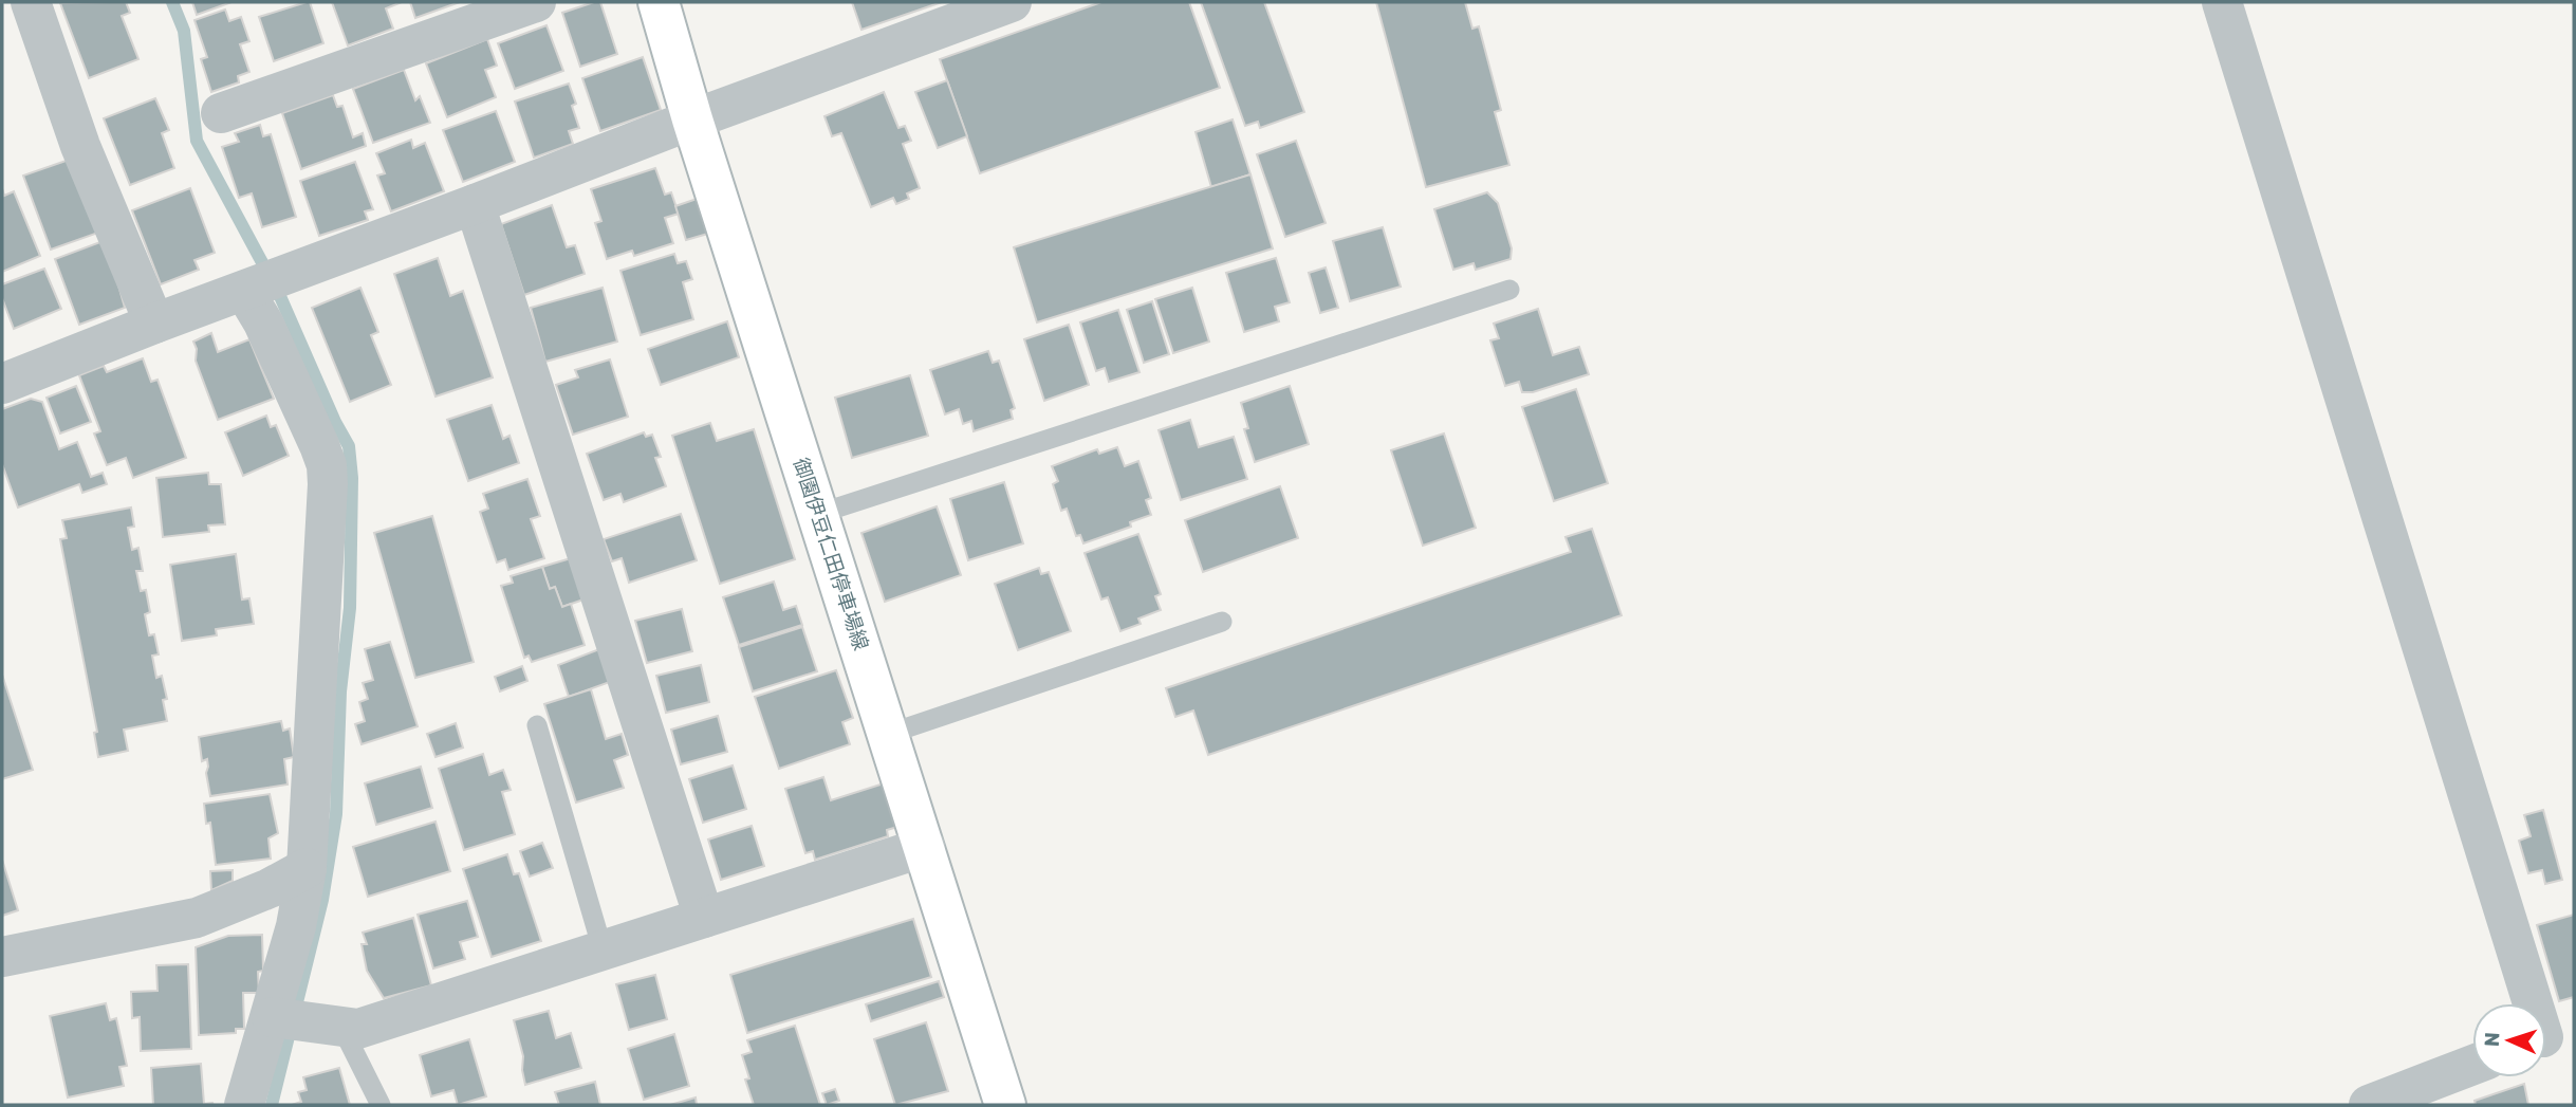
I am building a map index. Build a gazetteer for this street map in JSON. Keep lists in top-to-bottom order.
{
  "streets": {
    "main road": ["御園伊豆仁田停車場線"]
  },
  "north": "left"
}
